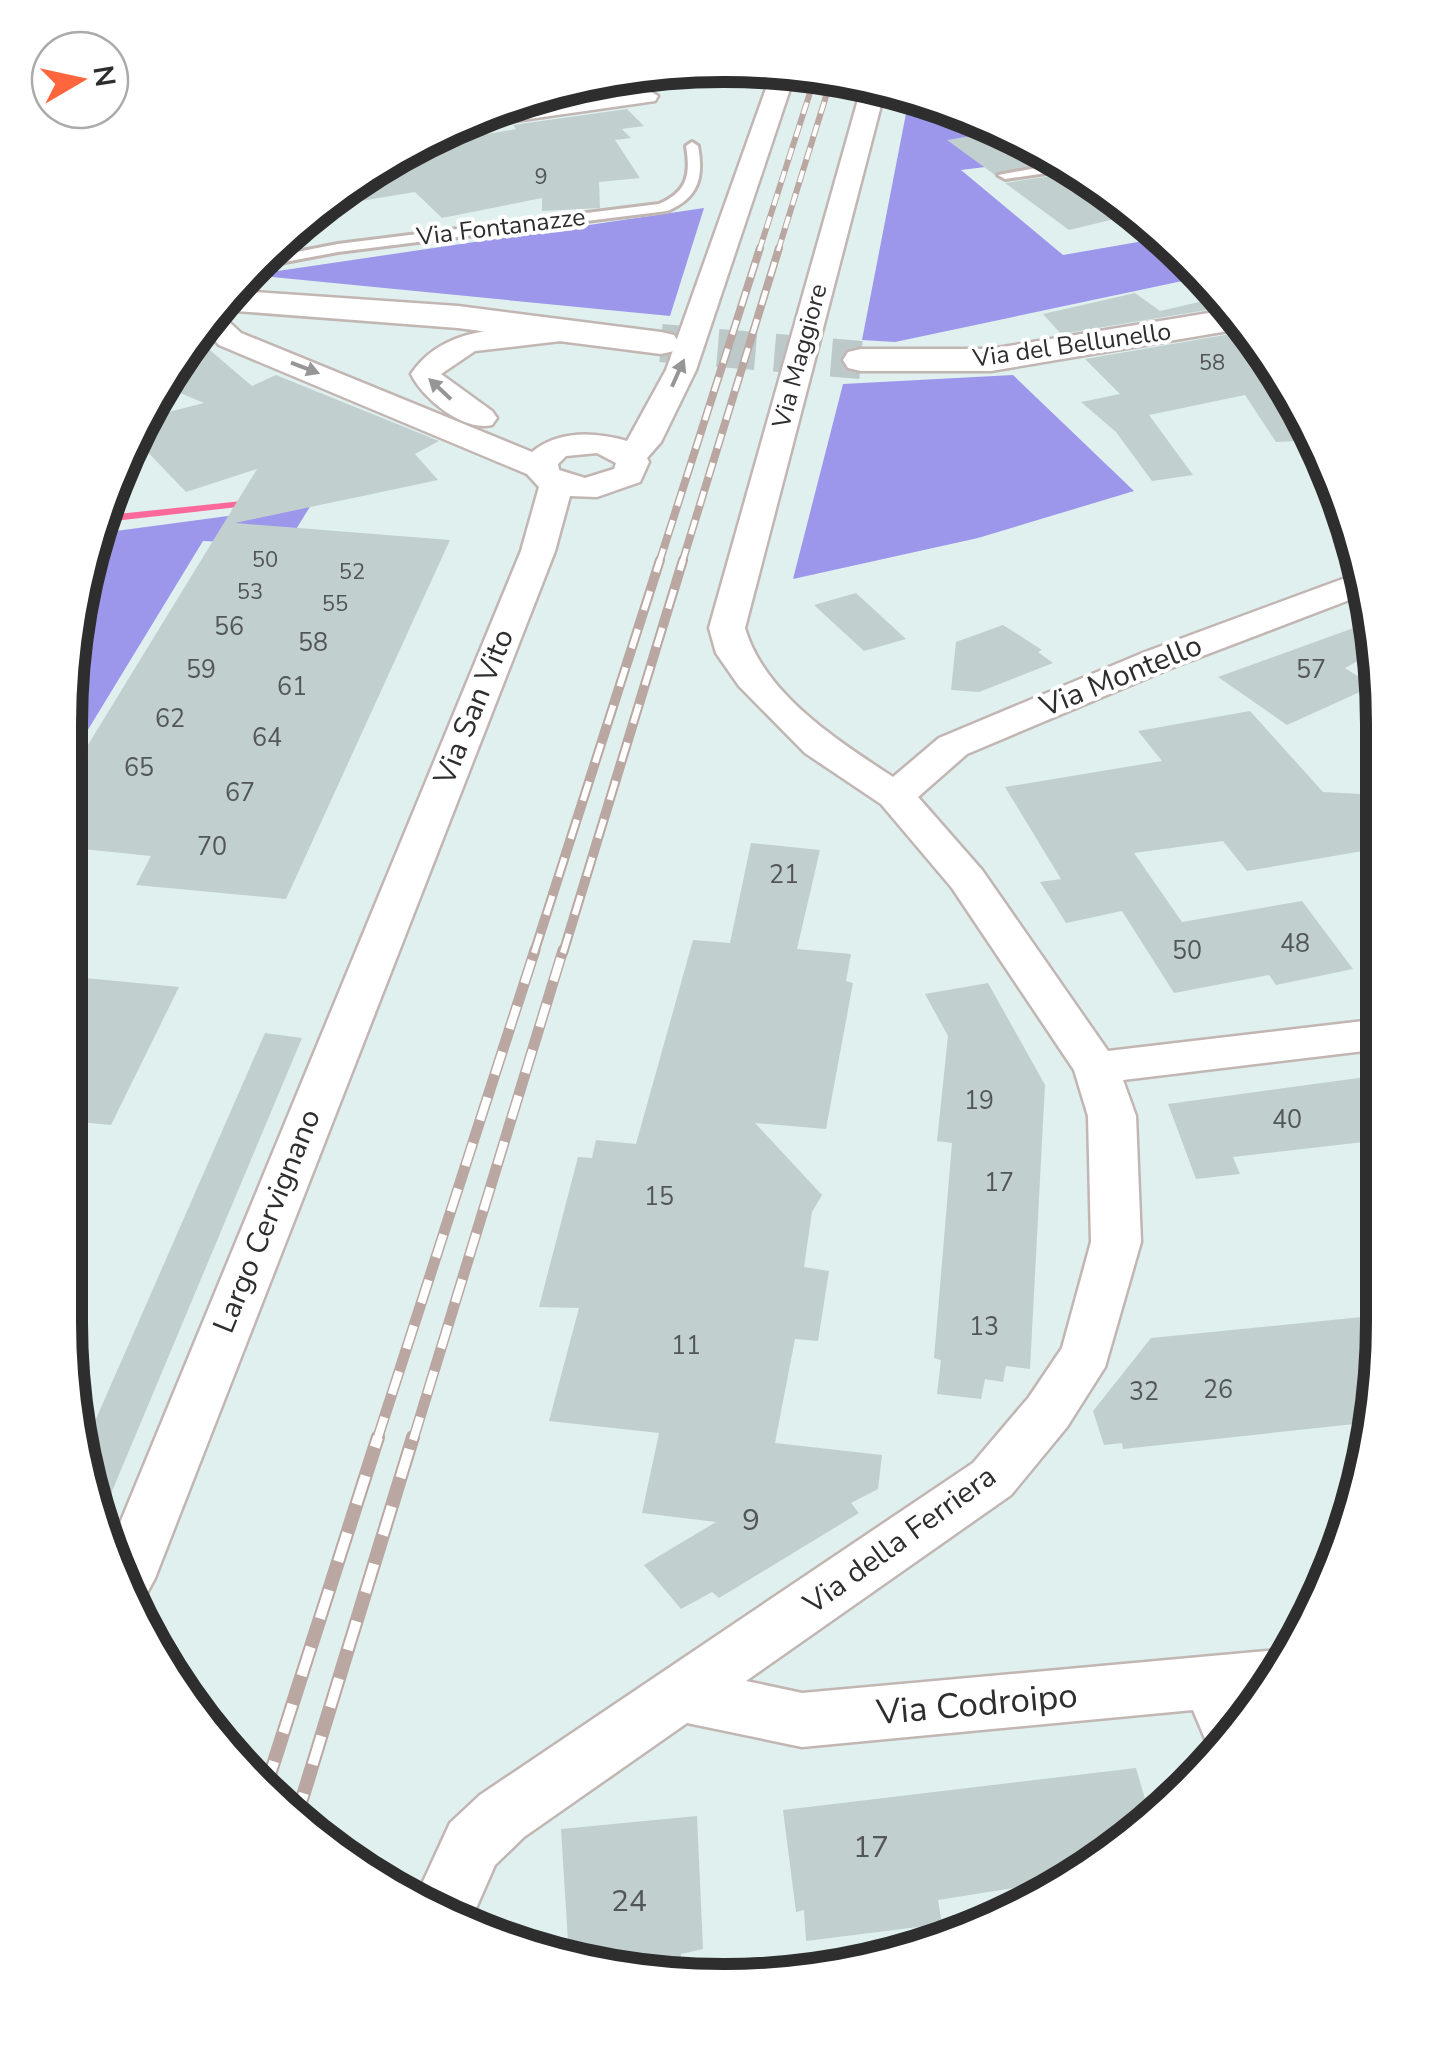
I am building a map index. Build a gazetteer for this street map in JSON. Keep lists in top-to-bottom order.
{
  "streets": {
    "street": [
      "Via del Bellunello",
      "Via Maggiore",
      "Via Montello",
      "Via San Vito",
      "Largo Cervignano",
      "Via della Ferriera",
      "Via Codroipo"
    ],
    "lane": ["Via Fontanazze"]
  },
  "crossings": [
    ["Via Maggiore", "Via della Ferriera"],
    ["Via Montello", "Via della Ferriera"],
    ["Via San Vito", "Largo Cervignano"],
    ["Via della Ferriera", "Via Codroipo"]
  ],
  "house_numbers": [
    "9",
    "58",
    "50",
    "52",
    "53",
    "55",
    "56",
    "58",
    "59",
    "57",
    "61",
    "62",
    "64",
    "65",
    "67",
    "70",
    "21",
    "48",
    "50",
    "19",
    "40",
    "17",
    "15",
    "13",
    "11",
    "26",
    "32",
    "9",
    "17",
    "24"
  ],
  "north": "right"
}
